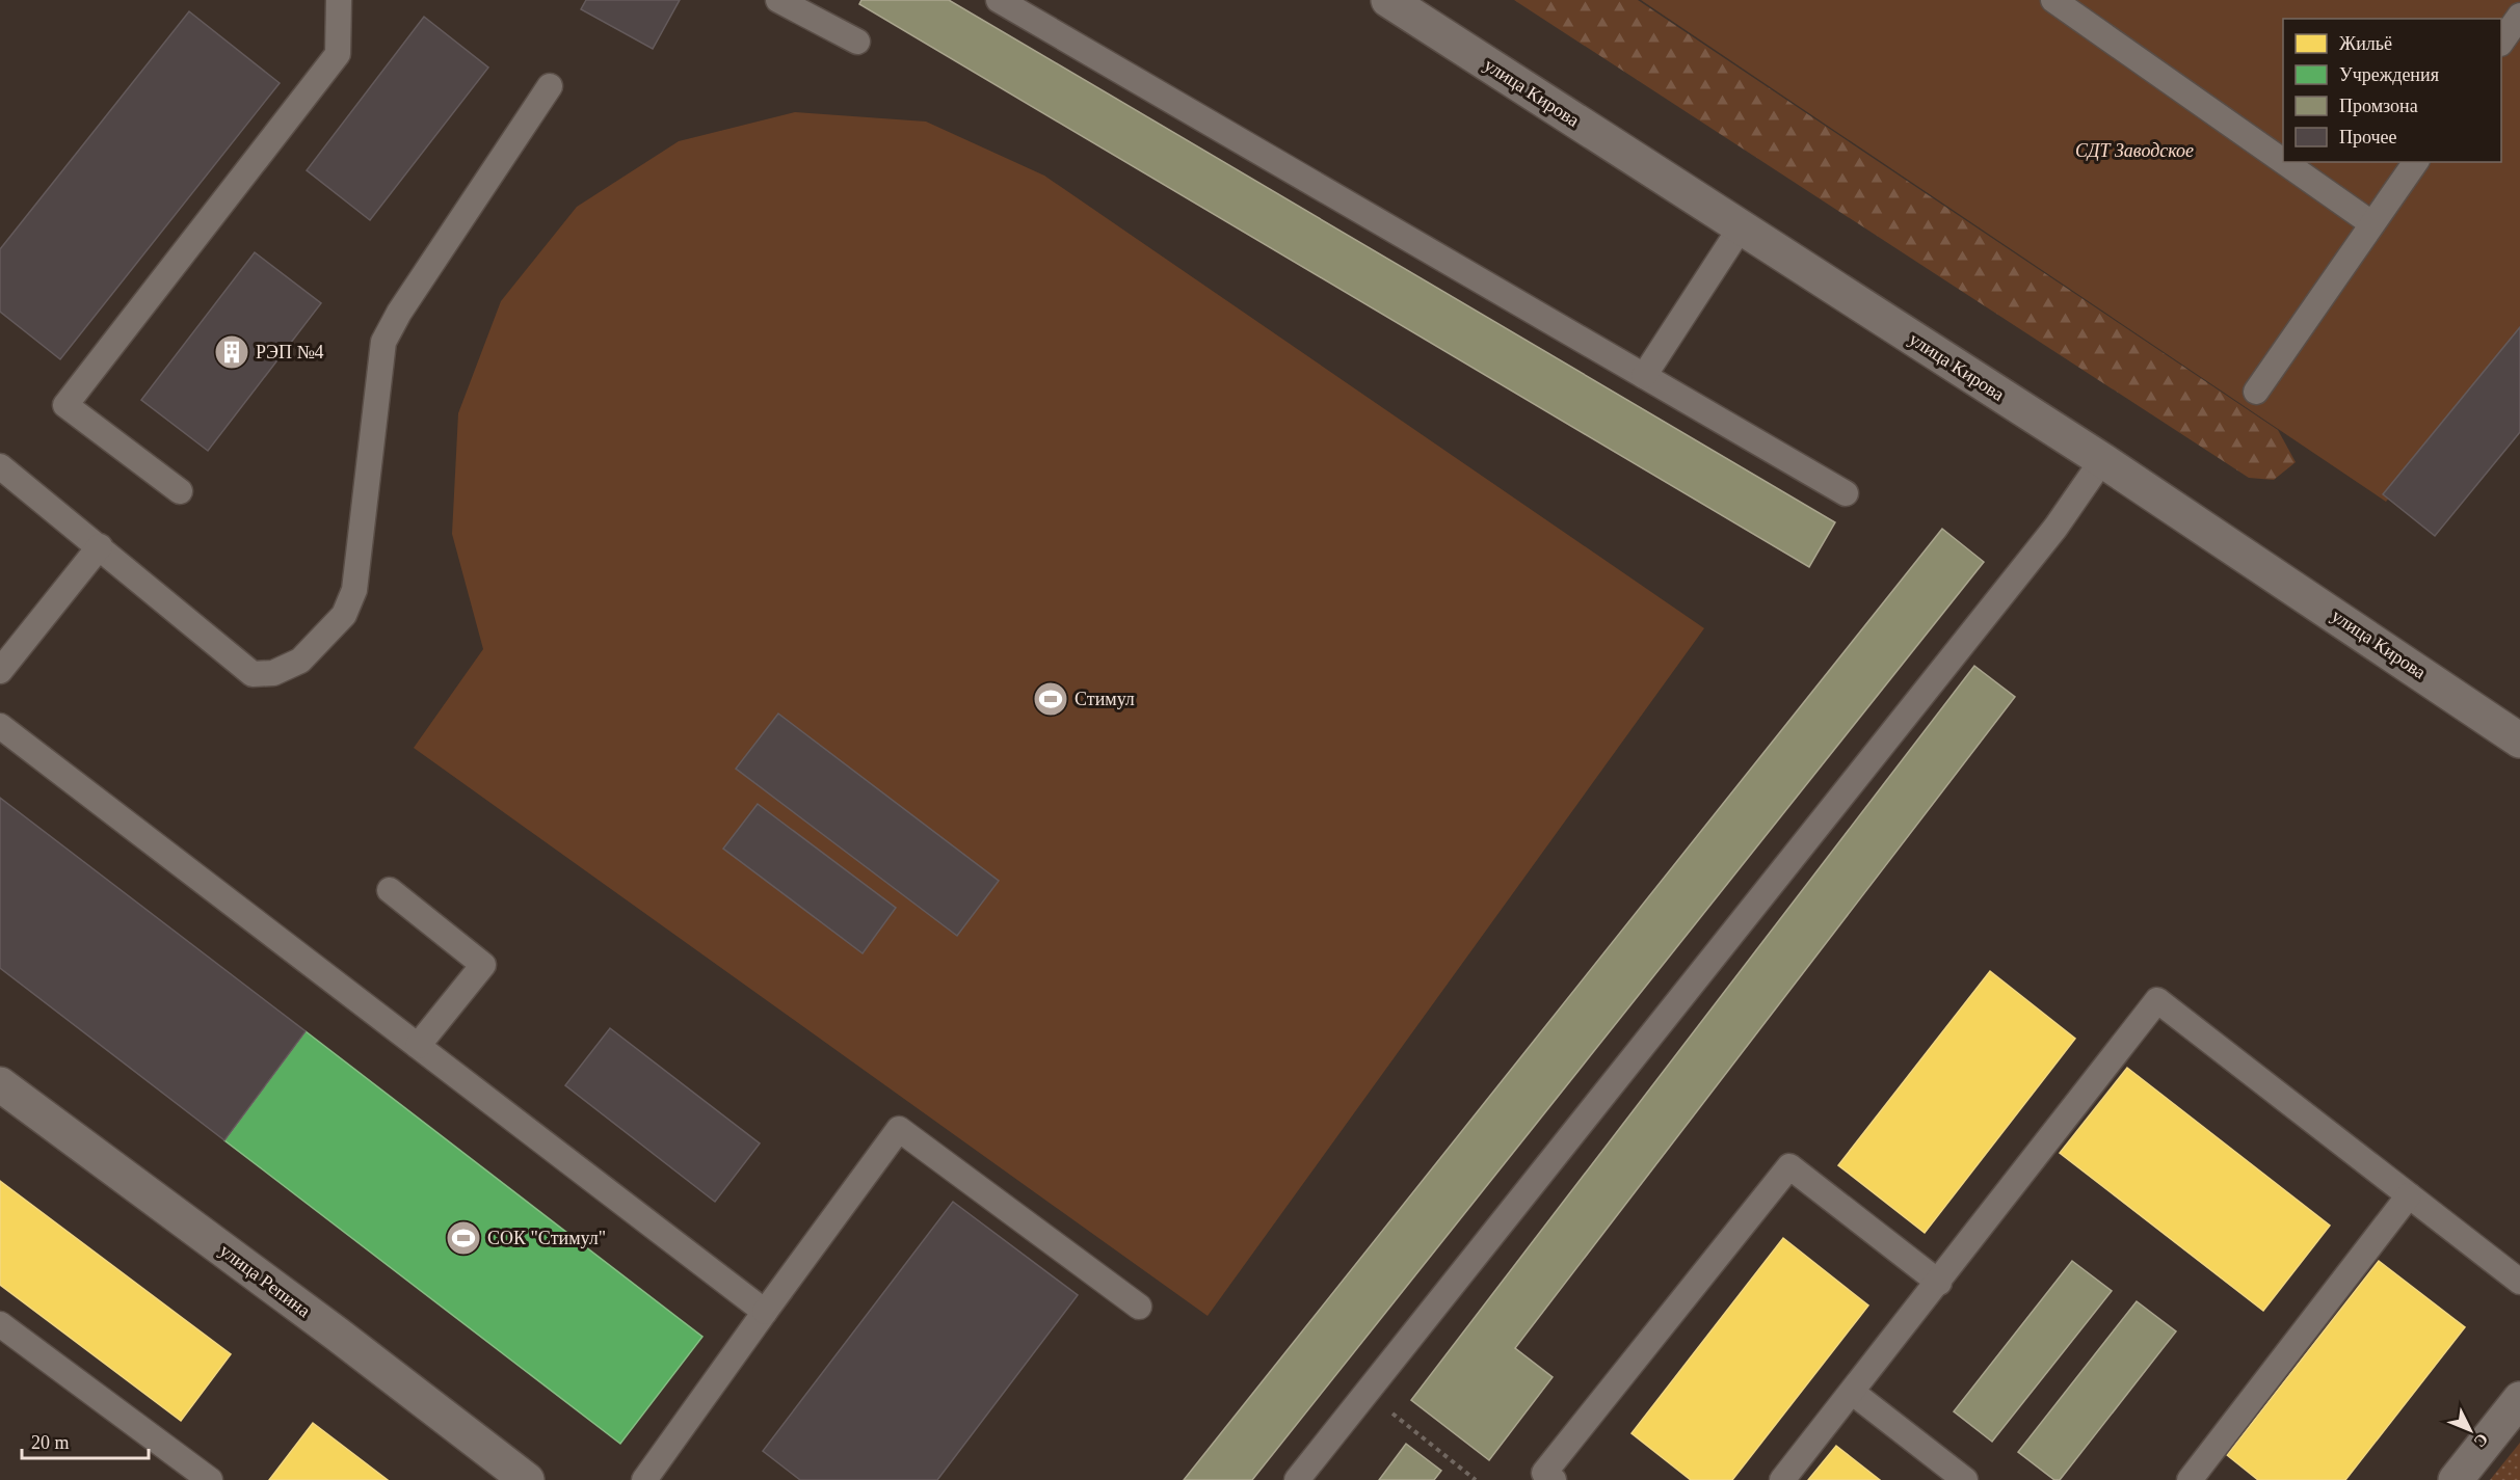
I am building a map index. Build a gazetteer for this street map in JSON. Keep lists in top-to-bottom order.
{
  "streets": {
    "main road": ["улица Кирова", "улица Репина"]
  },
  "parks": ["СДТ Заводское"],
  "places": {
    "building": ["РЭП №4"],
    "sports": ["Стимул", "СОК \"Стимул\""]
  },
  "legend": [
    "Жильё",
    "Учреждения",
    "Промзона",
    "Прочее"
  ],
  "scale_bar": "20 m",
  "north": "bottom right"
}
